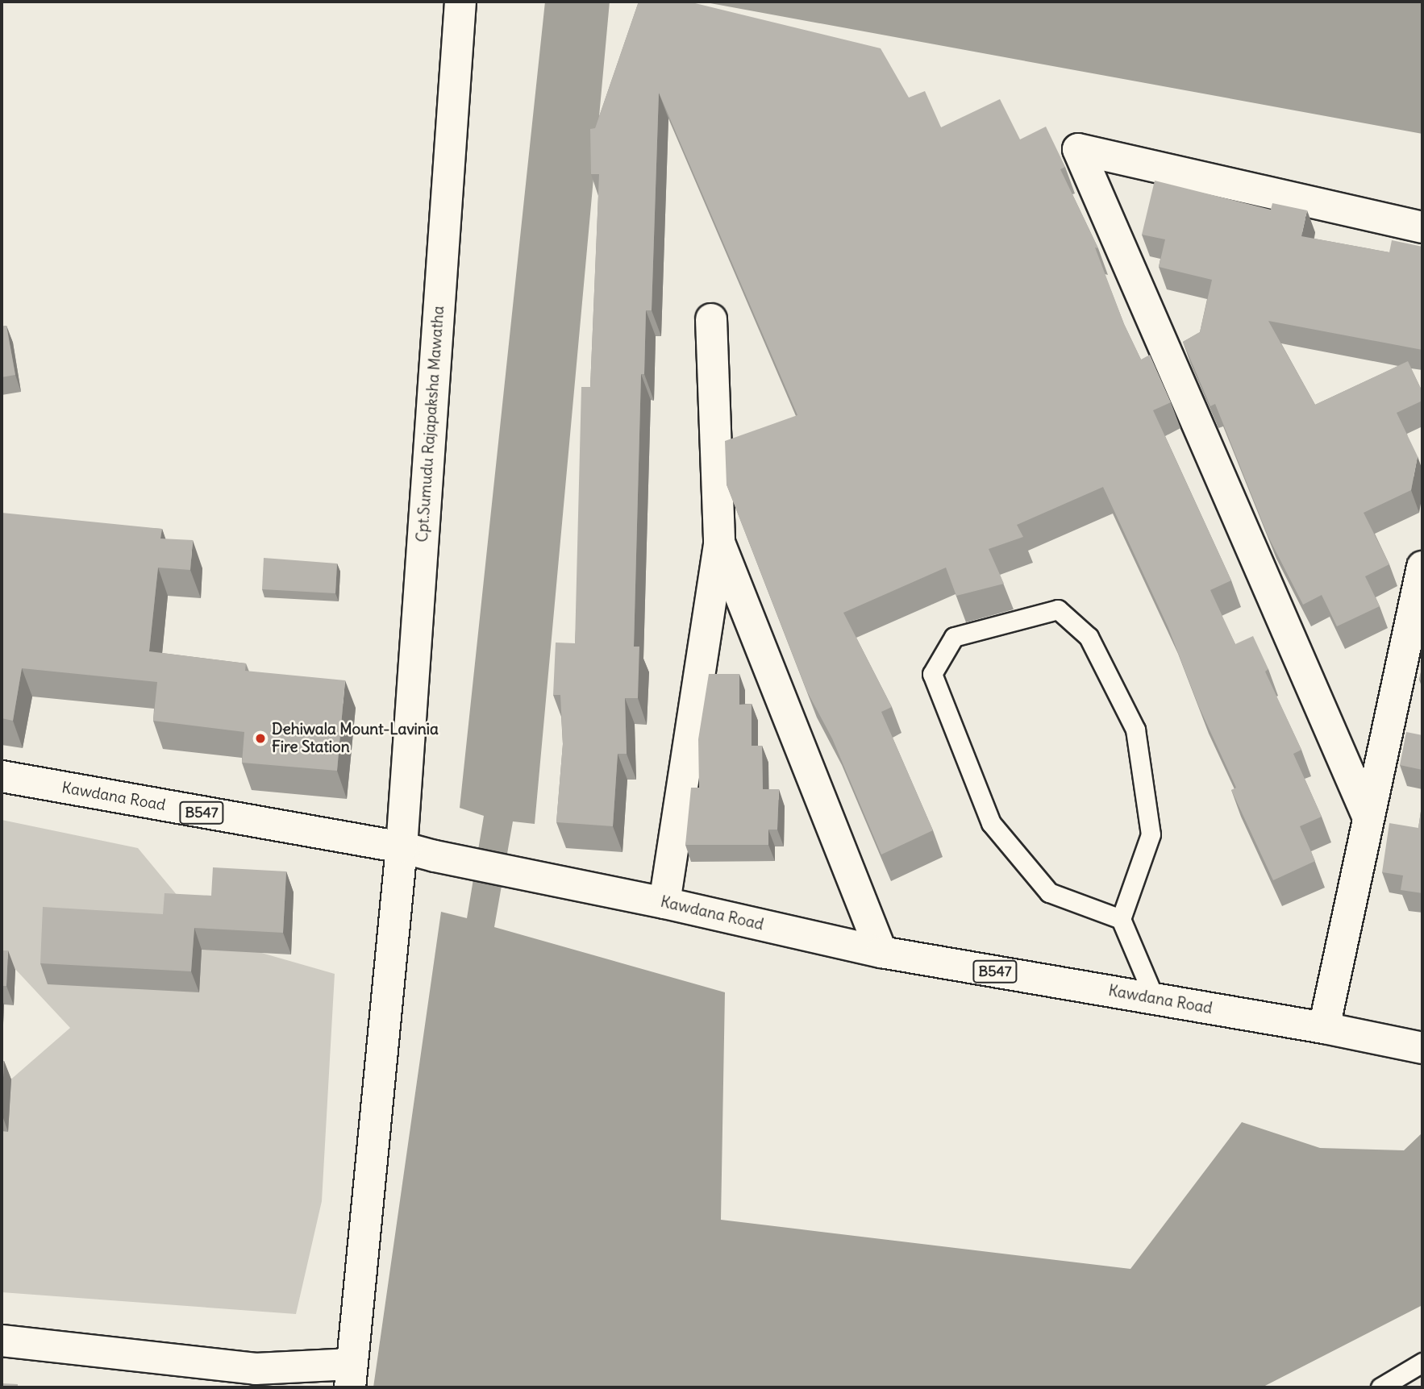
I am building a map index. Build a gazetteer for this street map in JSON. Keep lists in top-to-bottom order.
{
  "streets": {
    "street": ["Cpt.Sumudu Rajapaksha Mawatha", "Kawdana Road", "B547"]
  },
  "crossings": [
    ["Cpt.Sumudu Rajapaksha Mawatha", "Kawdana Road"]
  ],
  "places": ["Dehiwala Mount-Lavinia Fire Station"]
}
